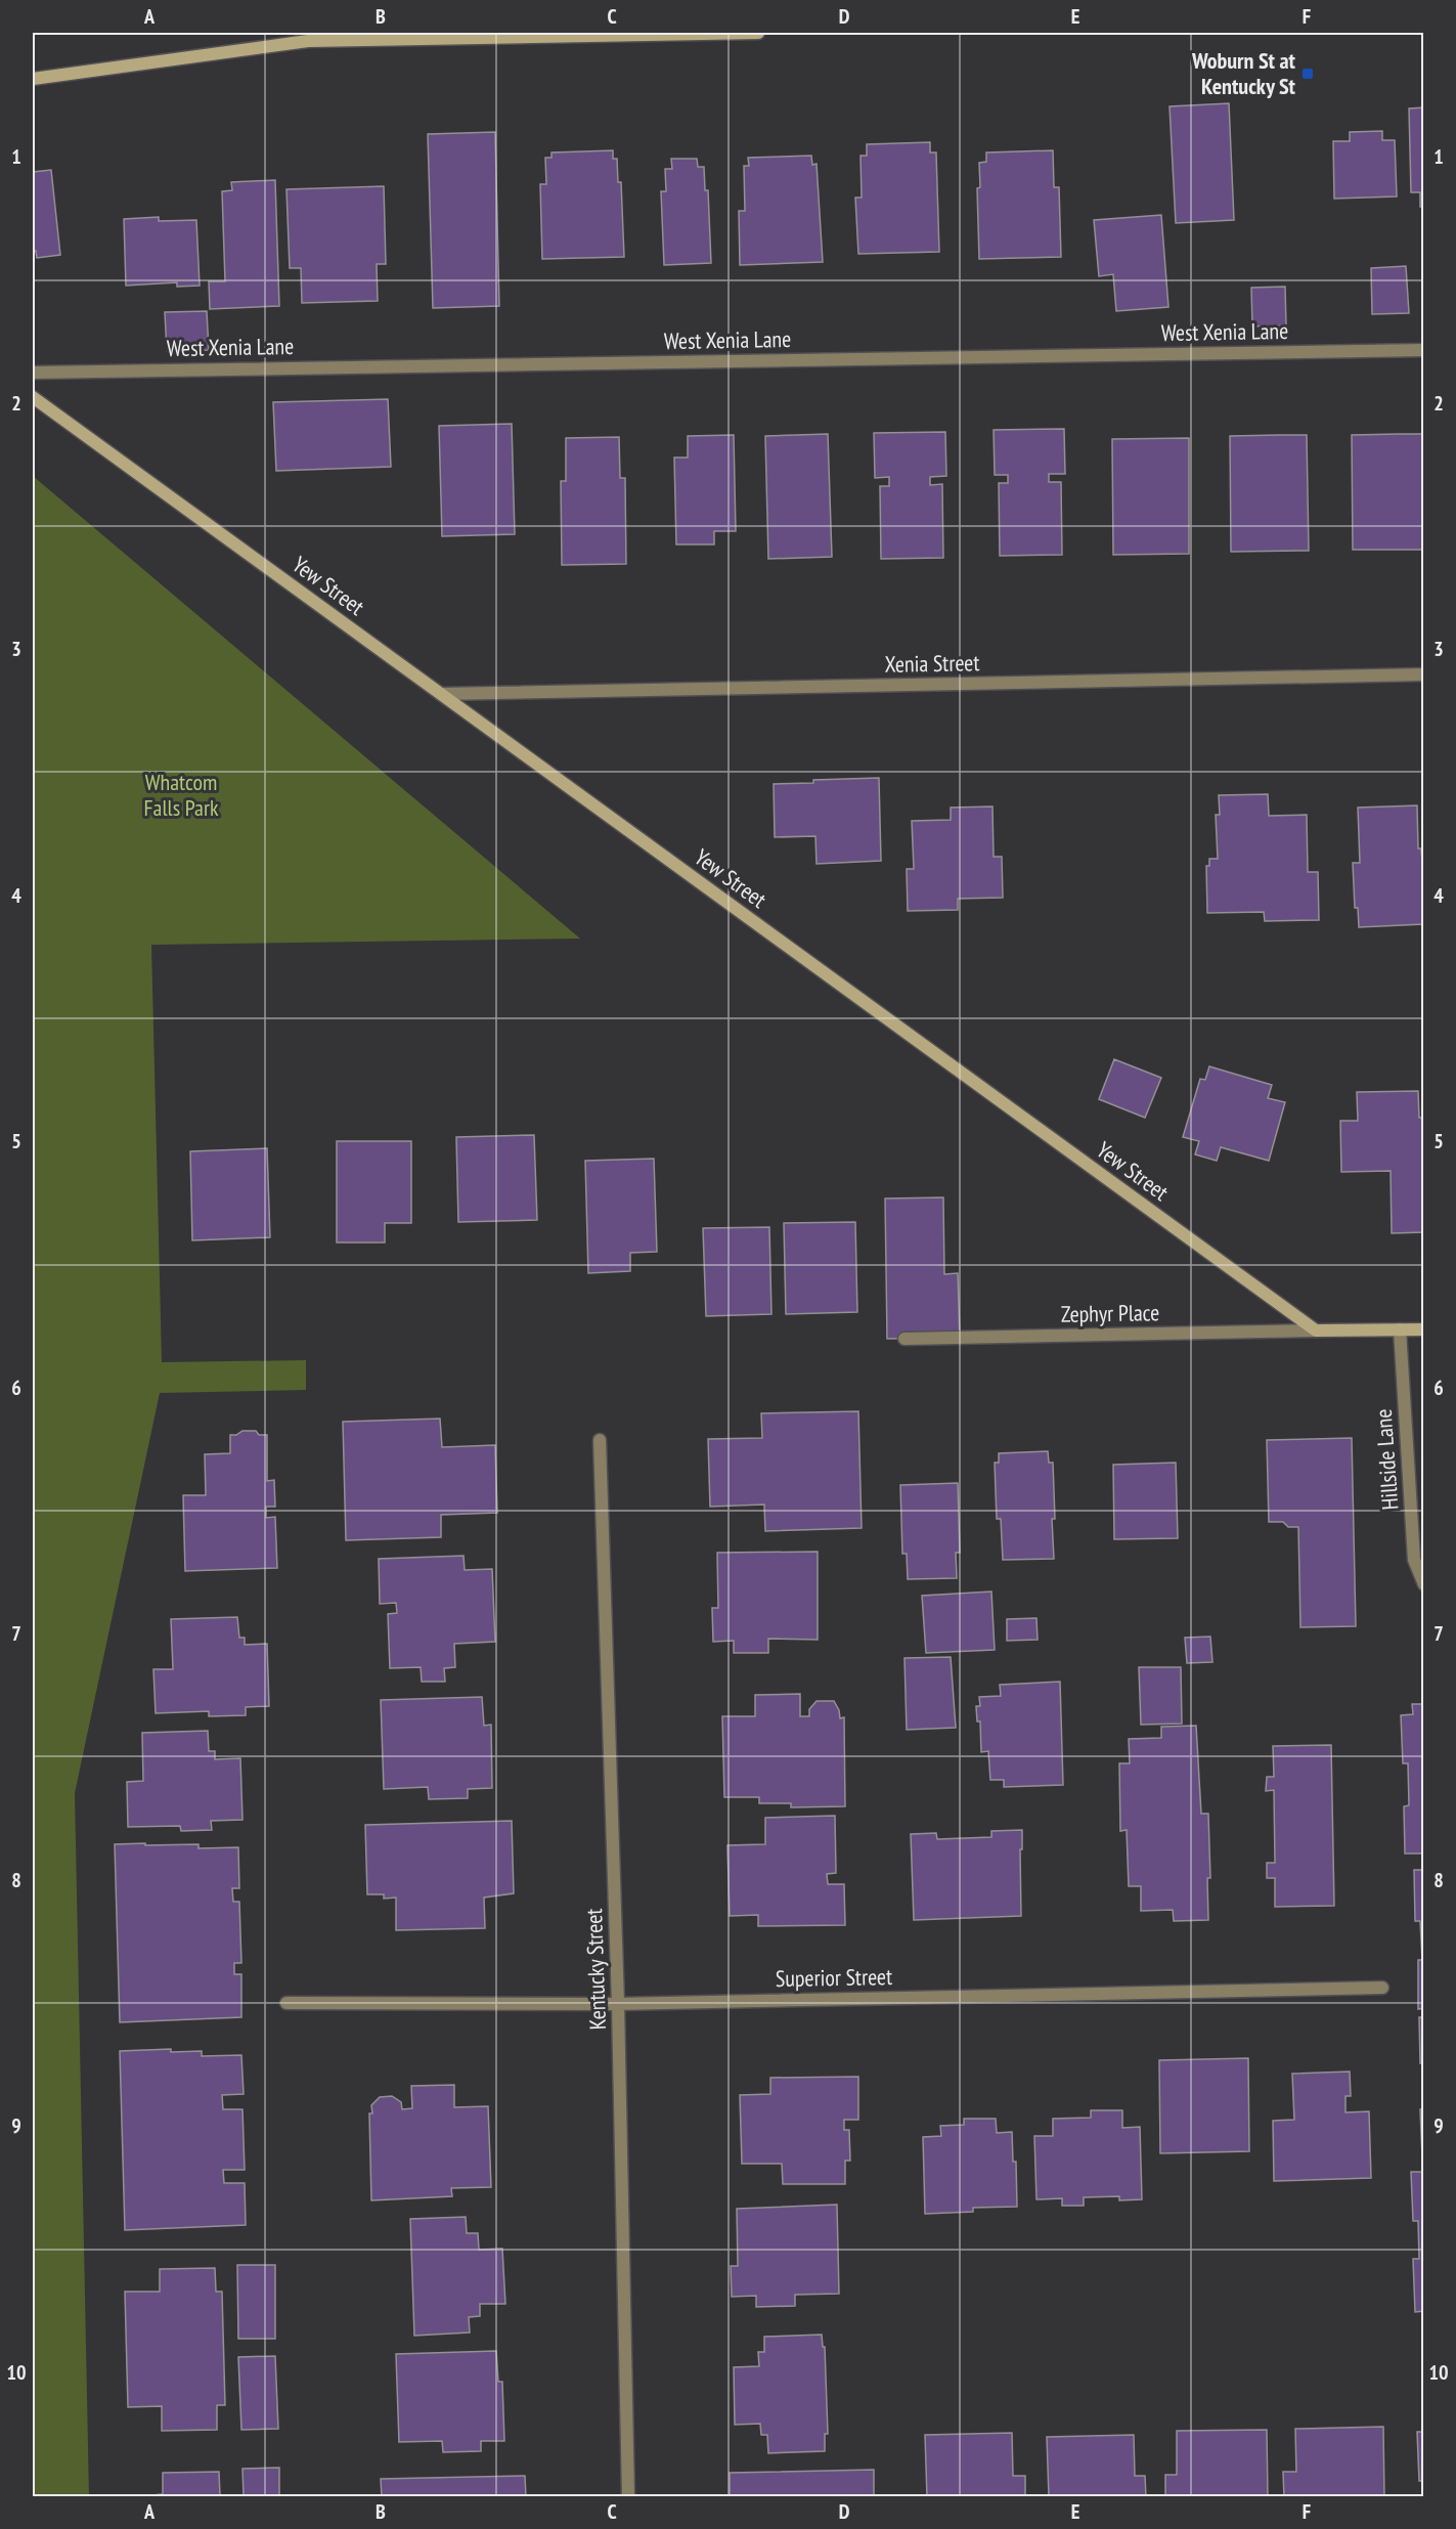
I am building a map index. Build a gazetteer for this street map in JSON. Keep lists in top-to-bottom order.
{
  "streets": {
    "street": [
      "West Xenia Lane",
      "Yew Street",
      "Xenia Street",
      "Zephyr Place",
      "Hillside Lane",
      "Kentucky Street",
      "Superior Street"
    ]
  },
  "crossings": [
    ["Yew Street", "Xenia Street"],
    ["Yew Street", "Zephyr Place"],
    ["Kentucky Street", "Superior Street"]
  ],
  "parks": ["Whatcom Falls Park"],
  "places": {
    "transit": ["Woburn St at Kentucky St"]
  },
  "grid": {
    "columns": [
      "A",
      "B",
      "C",
      "D",
      "E",
      "F"
    ],
    "rows": [
      "1",
      "2",
      "3",
      "4",
      "5",
      "6",
      "7",
      "8",
      "9",
      "10"
    ]
  }
}
